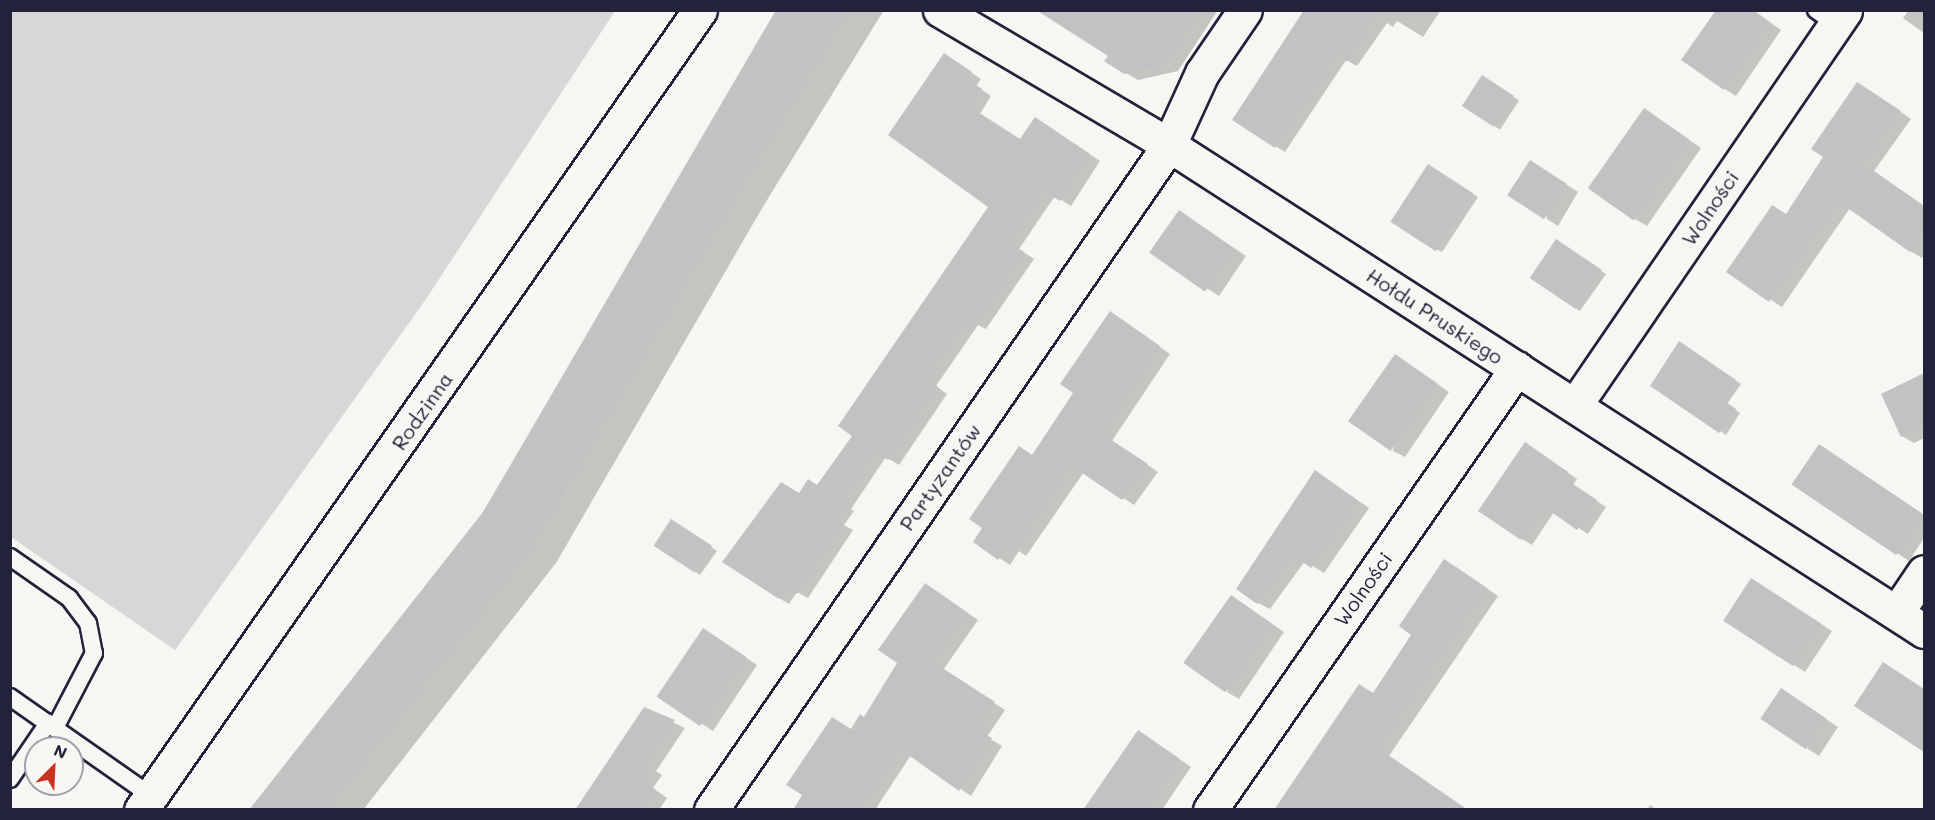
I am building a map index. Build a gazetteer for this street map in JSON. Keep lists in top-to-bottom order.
{
  "streets": {
    "street": [
      "Wolności",
      "Hołdu Pruskiego",
      "Rodzinna",
      "Partyzantów"
    ]
  },
  "crossings": [
    ["Wolności", "Hołdu Pruskiego"],
    ["Hołdu Pruskiego", "Partyzantów"]
  ],
  "north": "top right"
}
